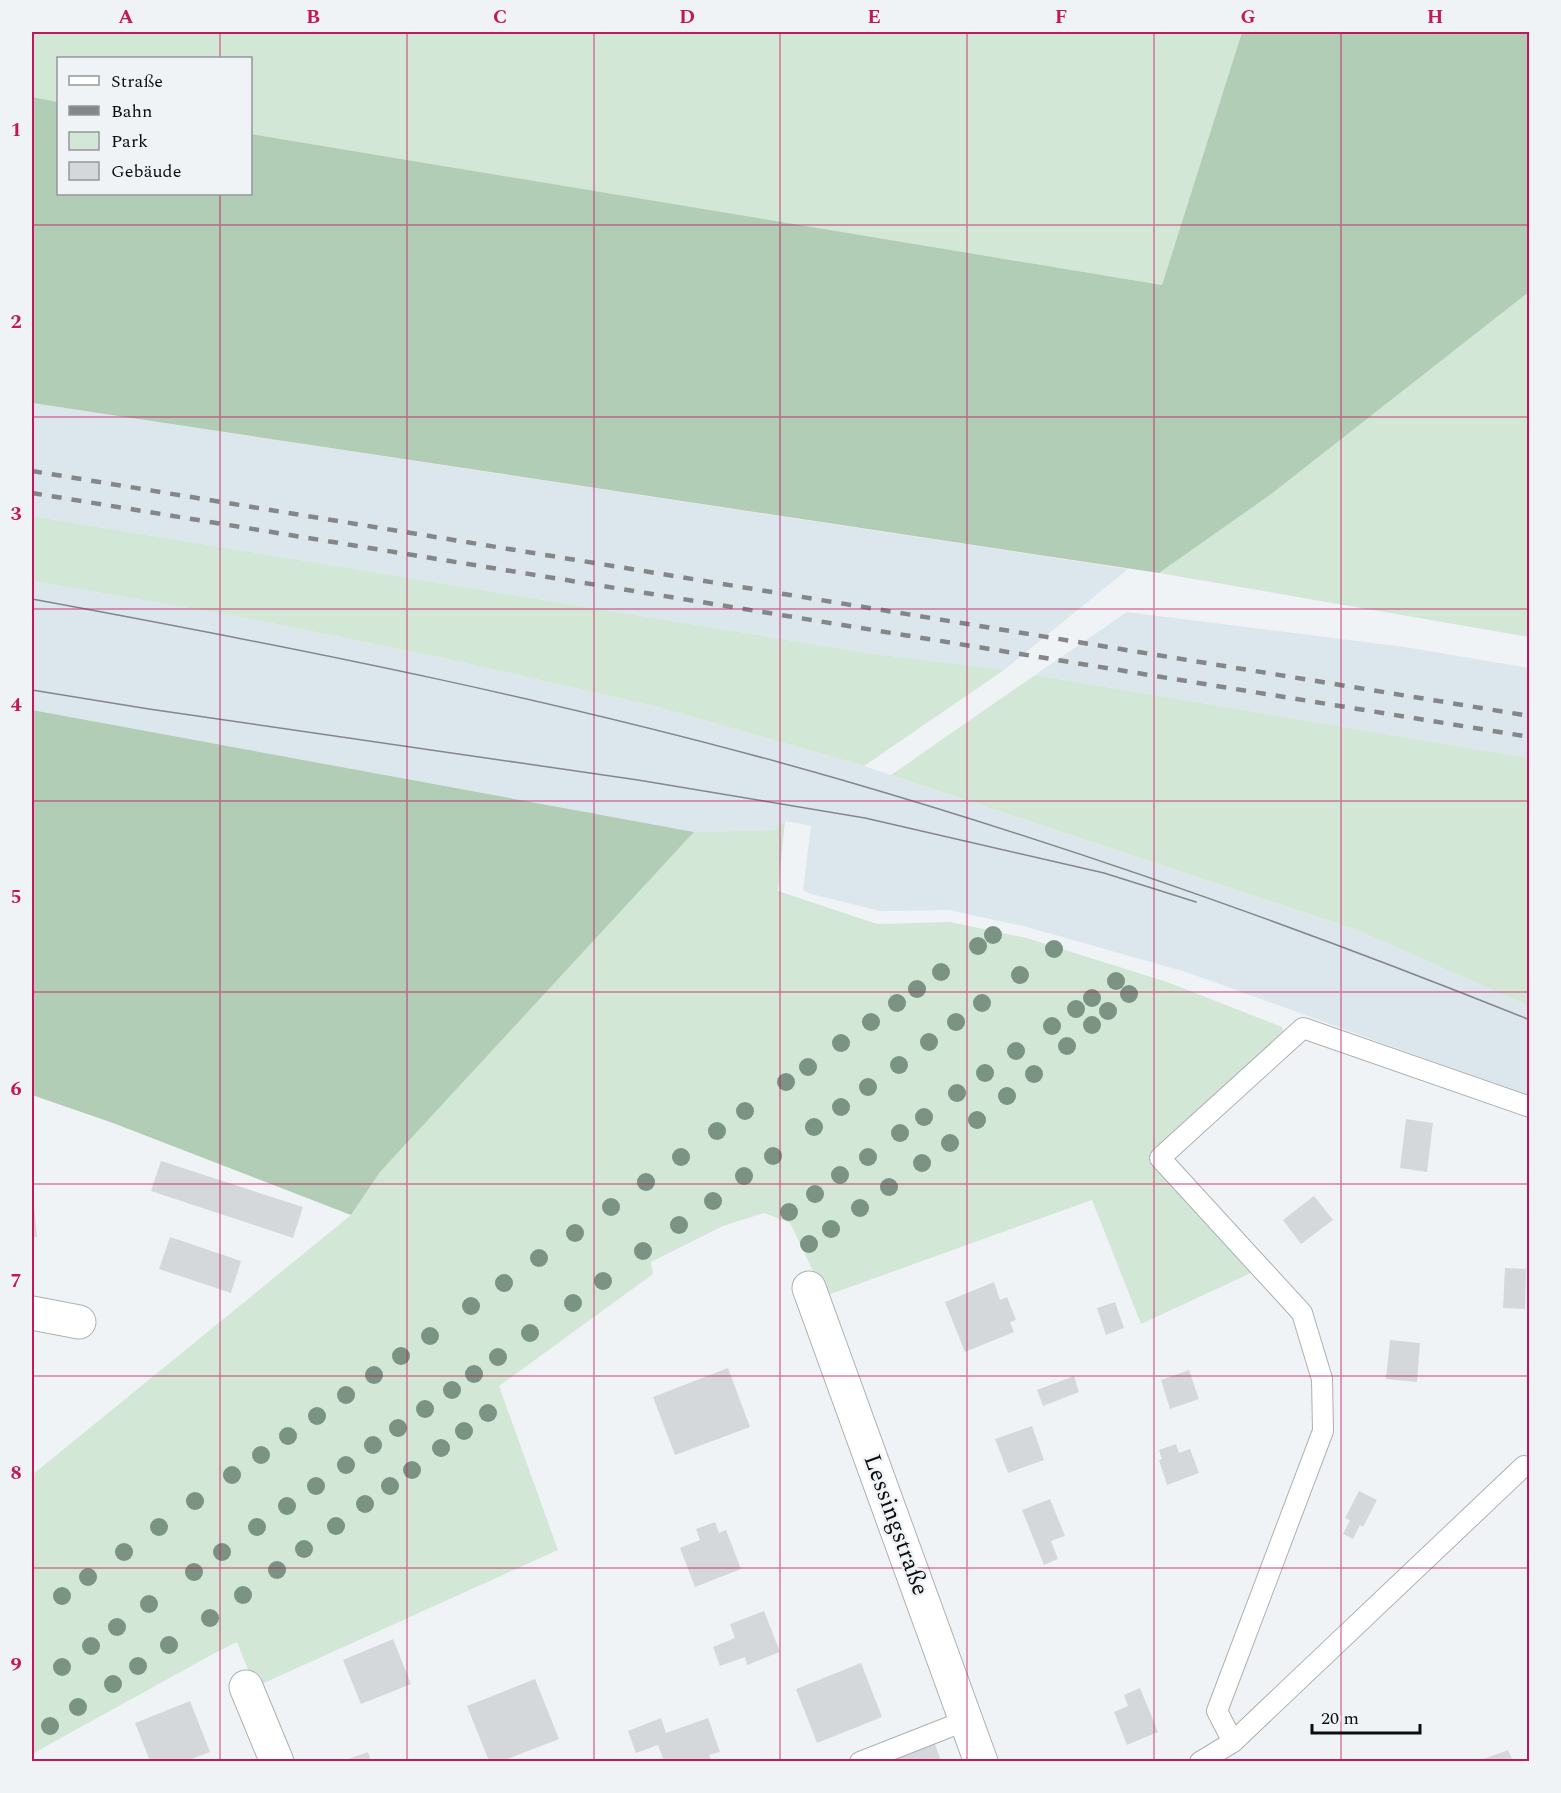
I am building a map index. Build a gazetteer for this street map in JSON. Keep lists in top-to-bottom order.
{
  "streets": {
    "street": ["Lessingstraße"]
  },
  "legend": [
    "Straße",
    "Bahn",
    "Park",
    "Gebäude"
  ],
  "scale_bar": "20 m",
  "grid": {
    "columns": [
      "A",
      "B",
      "C",
      "D",
      "E",
      "F",
      "G",
      "H"
    ],
    "rows": [
      "1",
      "2",
      "3",
      "4",
      "5",
      "6",
      "7",
      "8",
      "9"
    ]
  }
}
